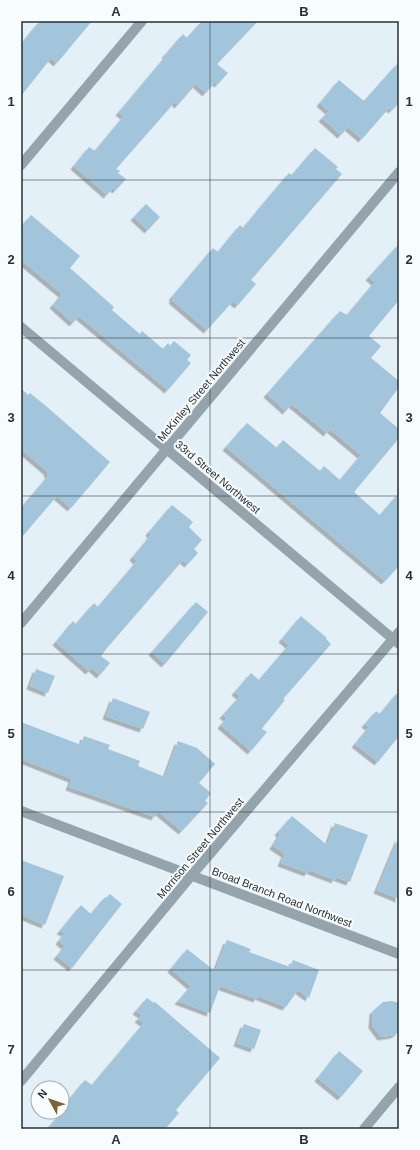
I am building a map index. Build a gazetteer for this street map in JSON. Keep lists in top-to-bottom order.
{
  "streets": {
    "street": [
      "McKinley Street Northwest",
      "33rd Street Northwest",
      "Morrison Street Northwest",
      "Broad Branch Road Northwest"
    ]
  },
  "crossings": [
    ["McKinley Street Northwest", "33rd Street Northwest"],
    ["33rd Street Northwest", "Morrison Street Northwest"],
    ["Morrison Street Northwest", "Broad Branch Road Northwest"]
  ],
  "north": "top left",
  "grid": {
    "columns": ["A", "B"],
    "rows": [
      "1",
      "2",
      "3",
      "4",
      "5",
      "6",
      "7"
    ]
  }
}
